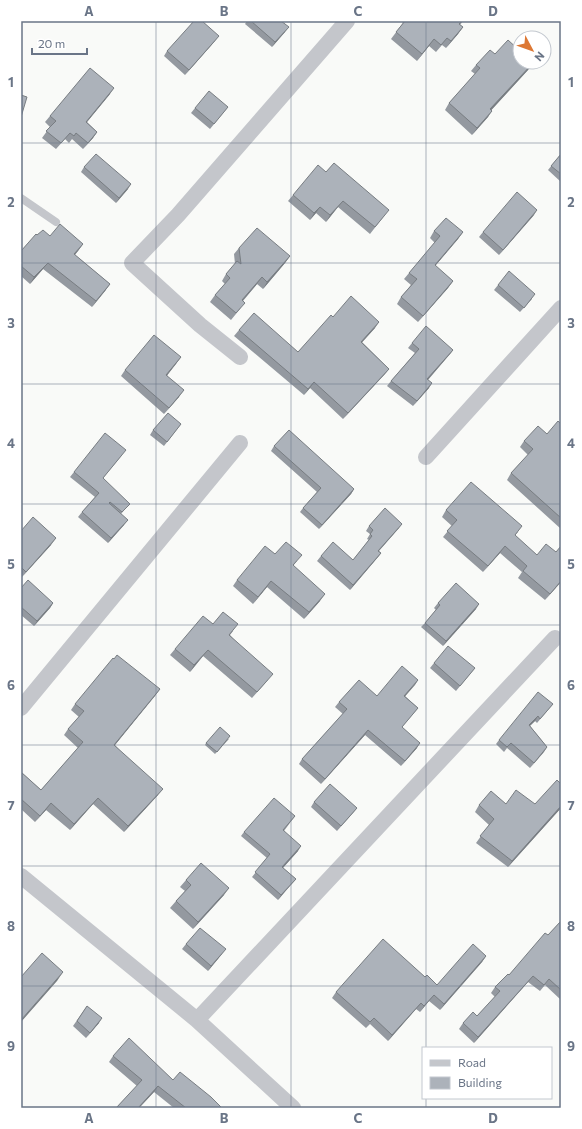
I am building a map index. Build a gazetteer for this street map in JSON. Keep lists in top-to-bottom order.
{
  "legend": ["Road", "Building"],
  "scale_bar": "20 m",
  "north": "bottom right",
  "grid": {
    "columns": [
      "A",
      "B",
      "C",
      "D"
    ],
    "rows": [
      "1",
      "2",
      "3",
      "4",
      "5",
      "6",
      "7",
      "8",
      "9"
    ]
  }
}
